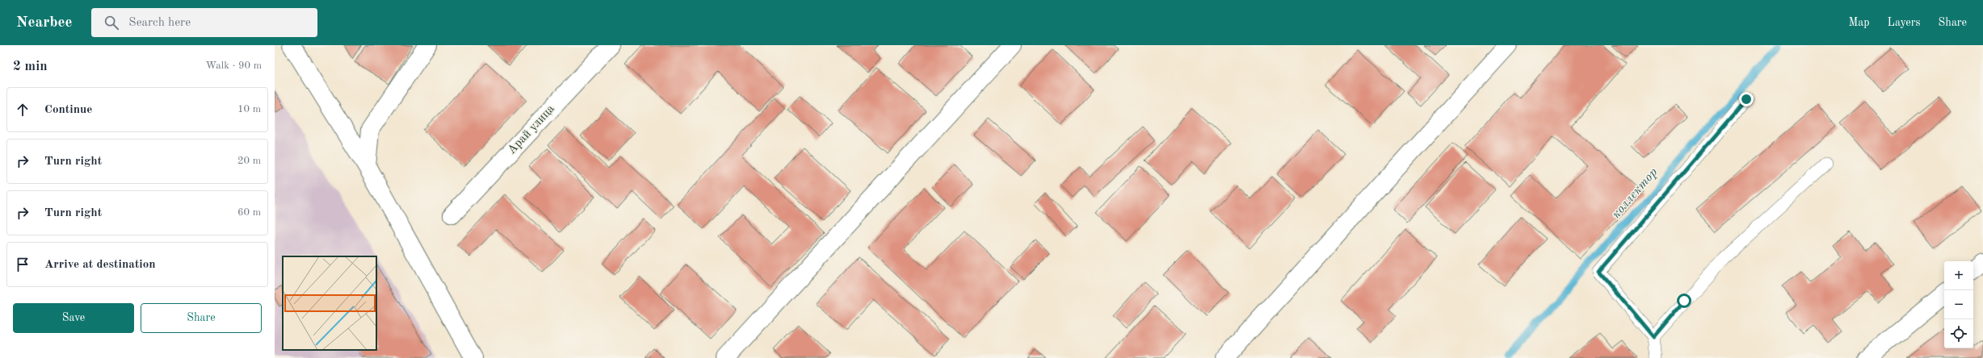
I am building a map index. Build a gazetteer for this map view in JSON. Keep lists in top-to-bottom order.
{
  "streets": {
    "street": ["Арай улица"]
  },
  "water": ["коллектор"],
  "page": {
    "header": "Nearbee",
    "search": "Search here",
    "nav": ["Map", "Layers", "Share"],
    "heading": ["2 min", "Walk · 90 m"],
    "list": [
      ["Continue", "10 m"],
      ["Turn right", "20 m"],
      ["Turn right", "60 m"],
      "Arrive at destination"
    ],
    "map_buttons": ["+", "−"],
    "buttons": ["Save", "Share"]
  }
}
